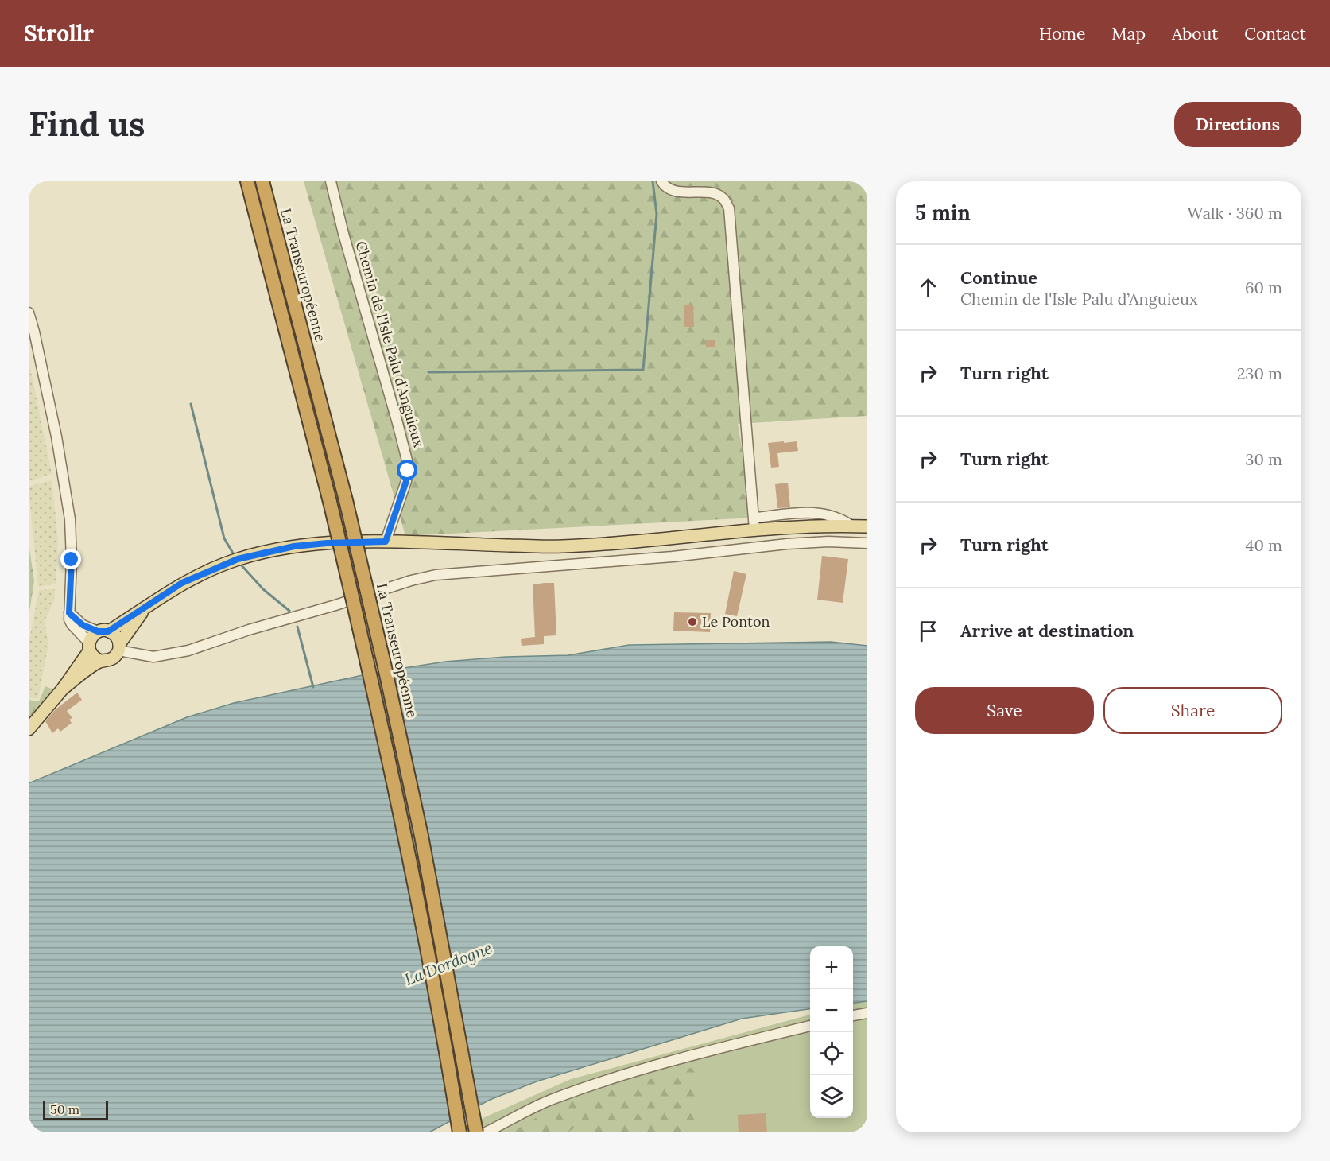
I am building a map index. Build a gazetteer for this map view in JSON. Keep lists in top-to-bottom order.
{
  "streets": {
    "highway": ["La Transeuropéenne"],
    "street": ["Chemin de l'Isle Palu d’Anguieux"]
  },
  "water": ["La Dordogne"],
  "places": ["Le Ponton"],
  "scale_bar": "50 m",
  "page": {
    "header": "Strollr",
    "nav": [
      "Home",
      "Map",
      "About",
      "Contact"
    ],
    "buttons": [
      "Directions",
      ["Save", "Share"]
    ],
    "title": "Find us",
    "heading": ["5 min", "Walk · 360 m"],
    "list": [
      ["Continue", "Chemin de l'Isle Palu d’Anguieux", "60 m"],
      ["Turn right", "230 m"],
      ["Turn right", "30 m"],
      ["Turn right", "40 m"],
      "Arrive at destination"
    ],
    "map_buttons": ["+", "−"],
    "scale": "50 m"
  }
}
